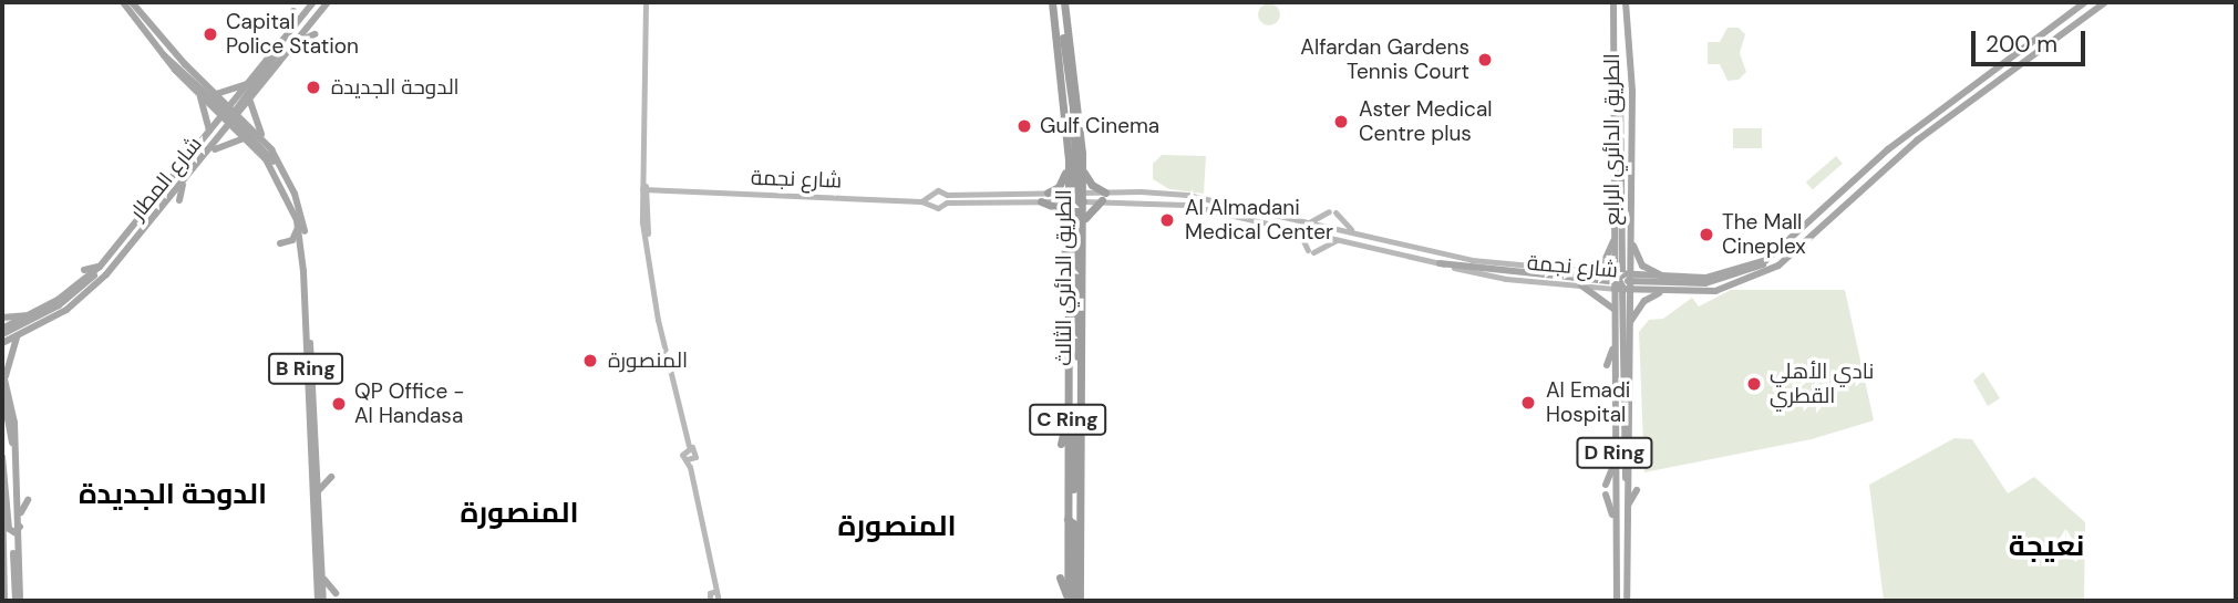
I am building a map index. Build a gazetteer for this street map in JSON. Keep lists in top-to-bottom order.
{
  "streets": {
    "highway": ["الطريق الدائري الثالث", "C Ring"],
    "main road": [
      "الطريق الدائري الرابع",
      "شارع المطار",
      "شارع نجمة",
      "B Ring",
      "D Ring"
    ]
  },
  "crossings": [
    ["الطريق الدائري الرابع", "شارع نجمة"],
    ["شارع المطار", "B Ring"],
    ["شارع نجمة", "الطريق الدائري الثالث"]
  ],
  "districts": [
    "الدوحة الجديدة",
    "المنصورة",
    "المنصورة",
    "نعيجة"
  ],
  "places": [
    "Capital Police Station",
    "Alfardan Gardens Tennis Court",
    "الدوحة الجديدة",
    "Aster Medical Centre plus",
    "Gulf Cinema",
    "Al Almadani Medical Center",
    "The Mall Cineplex",
    "المنصورة",
    "نادي الأهلي القطري",
    "Al Emadi Hospital",
    "QP Office - Al Handasa"
  ],
  "scale_bar": "200 m"
}
